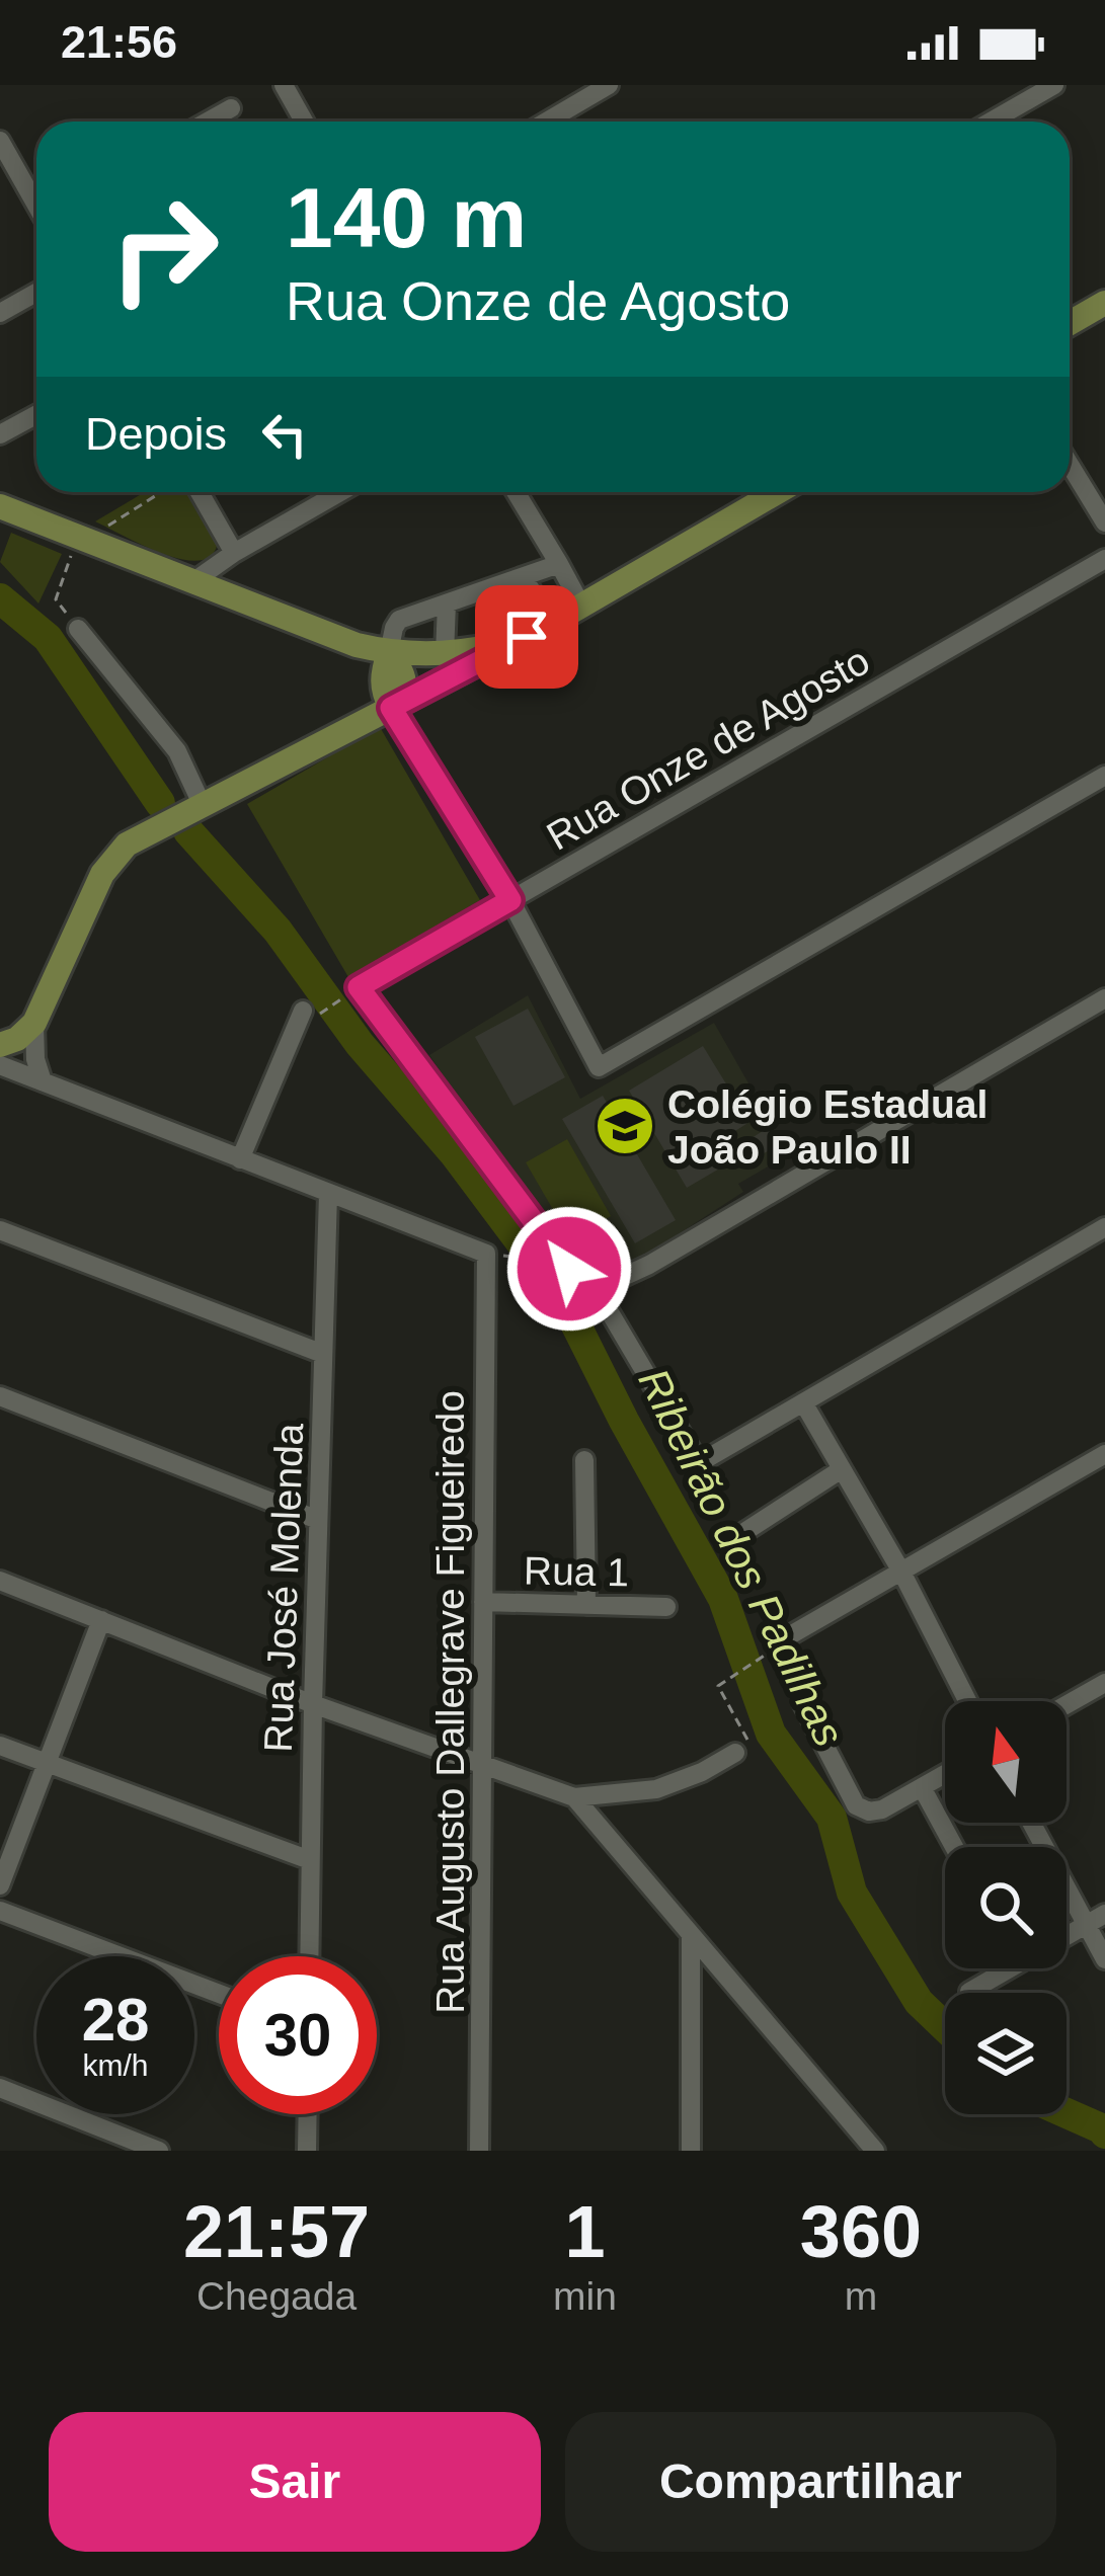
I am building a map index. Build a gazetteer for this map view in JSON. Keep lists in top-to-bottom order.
{
  "streets": {
    "street": [
      "Rua Onze de Agosto",
      "Rua 1",
      "Rua José Molenda",
      "Rua Augusto Dallegrave Figueiredo"
    ]
  },
  "crossings": [
    ["Rua 1", "Rua Augusto Dallegrave Figueiredo"],
    ["Rua José Molenda", "Rua Augusto Dallegrave Figueiredo"]
  ],
  "water": ["Ribeirão dos Padilhas"],
  "places": {
    "school or university": ["Colégio Estadual João Paulo II"]
  },
  "north": "top",
  "page": {
    "status": "21:56",
    "turn": ["140 m", "Rua Onze de Agosto"],
    "then": "Depois",
    "speed": "28 km/h",
    "limit": "30",
    "eta": [
      "21:57",
      "Chegada",
      "1",
      "min",
      "360",
      "m"
    ],
    "buttons": ["Sair", "Compartilhar"]
  }
}
